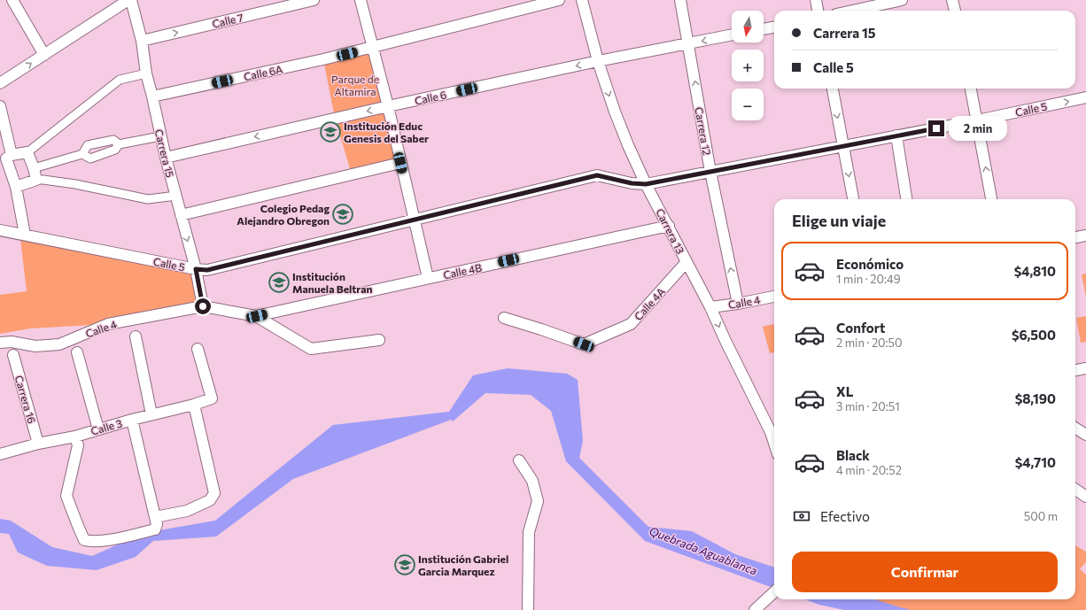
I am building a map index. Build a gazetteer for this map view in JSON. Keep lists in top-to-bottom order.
{
  "streets": {
    "street": [
      "Calle 7",
      "Calle 6A",
      "Calle 6",
      "Calle 5",
      "Carrera 12",
      "Carrera 15",
      "Carrera 13",
      "Calle 4B",
      "Calle 4",
      "Calle 4A",
      "Carrera 16",
      "Calle 3"
    ]
  },
  "crossings": [
    ["Calle 7", "Carrera 15"],
    ["Calle 6A", "Carrera 15"],
    ["Calle 6", "Carrera 12"],
    ["Calle 6", "Carrera 15"],
    ["Calle 6", "Carrera 13"],
    ["Calle 5", "Carrera 12"],
    ["Calle 5", "Carrera 15"],
    ["Calle 5", "Carrera 13"],
    ["Carrera 12", "Calle 4"],
    ["Carrera 15", "Calle 4"],
    ["Carrera 13", "Calle 4B"],
    ["Carrera 13", "Calle 4"],
    ["Carrera 13", "Calle 4A"],
    ["Carrera 16", "Calle 3"]
  ],
  "one_way": ["Calle 7", "Carrera 12", "Carrera 13"],
  "water": ["Quebrada Aguablanca"],
  "parks": ["Parque de Altamira"],
  "places": {
    "school or university": [
      "Institución Educ Genesis del Saber",
      "Colegio Pedag Alejandro Obregon",
      "Institución Manuela Beltran",
      "Institución Gabriel Garcia Marquez"
    ]
  },
  "north": "bottom",
  "page": {
    "map_buttons": ["+", "−"],
    "banner": ["Carrera 15", "Calle 5"],
    "bubble": "2 min",
    "heading": "Elige un viaje",
    "list": [
      {
        "name": "Económico",
        "note": "1 min · 20:49",
        "value": "$4,810"
      },
      {
        "name": "Confort",
        "note": "2 min · 20:50",
        "value": "$6,500"
      },
      {
        "name": "XL",
        "note": "3 min · 20:51",
        "value": "$8,190"
      },
      {
        "name": "Black",
        "note": "4 min · 20:52",
        "value": "$4,710"
      }
    ],
    "pay": ["Efectivo", "500 m"],
    "buttons": "Confirmar"
  }
}
